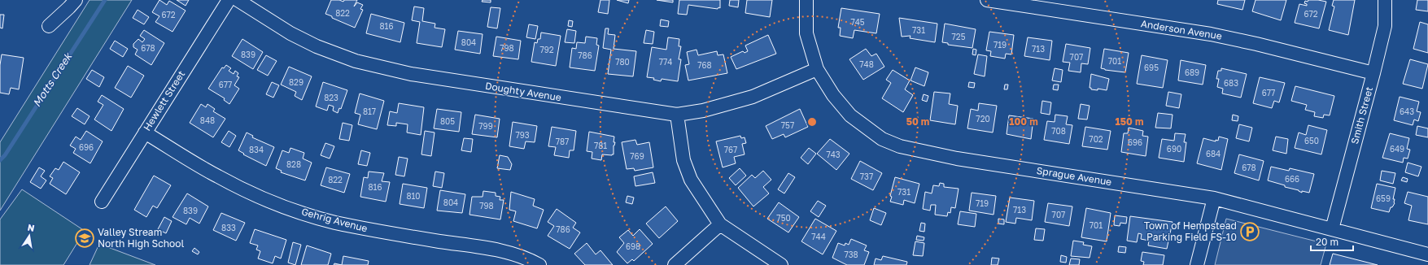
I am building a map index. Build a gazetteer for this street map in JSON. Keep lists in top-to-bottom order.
{
  "streets": {
    "street": [
      "Anderson Avenue",
      "Doughty Avenue",
      "Hewlett Street",
      "Smith Street",
      "Sprague Avenue",
      "Gehrig Avenue"
    ]
  },
  "crossings": [
    ["Anderson Avenue", "Smith Street"],
    ["Doughty Avenue", "Sprague Avenue"],
    ["Hewlett Street", "Gehrig Avenue"],
    ["Smith Street", "Sprague Avenue"]
  ],
  "water": ["Motts Creek"],
  "places": {
    "parking": ["Town of Hempstead Parking Field FS-10"],
    "school or university": ["Valley Stream North High School"]
  },
  "house_numbers": [
    "822",
    "672",
    "672",
    "745",
    "816",
    "731",
    "725",
    "804",
    "719",
    "678",
    "798",
    "713",
    "792",
    "839",
    "786",
    "707",
    "701",
    "780",
    "774",
    "748",
    "768",
    "695",
    "689",
    "829",
    "683",
    "677",
    "677",
    "823",
    "817",
    "643",
    "720",
    "848",
    "805",
    "757",
    "799",
    "708",
    "793",
    "702",
    "650",
    "787",
    "696",
    "781",
    "696",
    "690",
    "649",
    "834",
    "767",
    "684",
    "743",
    "769",
    "828",
    "678",
    "737",
    "666",
    "822",
    "816",
    "731",
    "810",
    "659",
    "804",
    "719",
    "798",
    "713",
    "839",
    "707",
    "750",
    "701",
    "833",
    "786",
    "744",
    "698",
    "738"
  ],
  "scale_bar": "20 m",
  "north": "top",
  "rings": ["50 m", "100 m", "150 m"]
}
